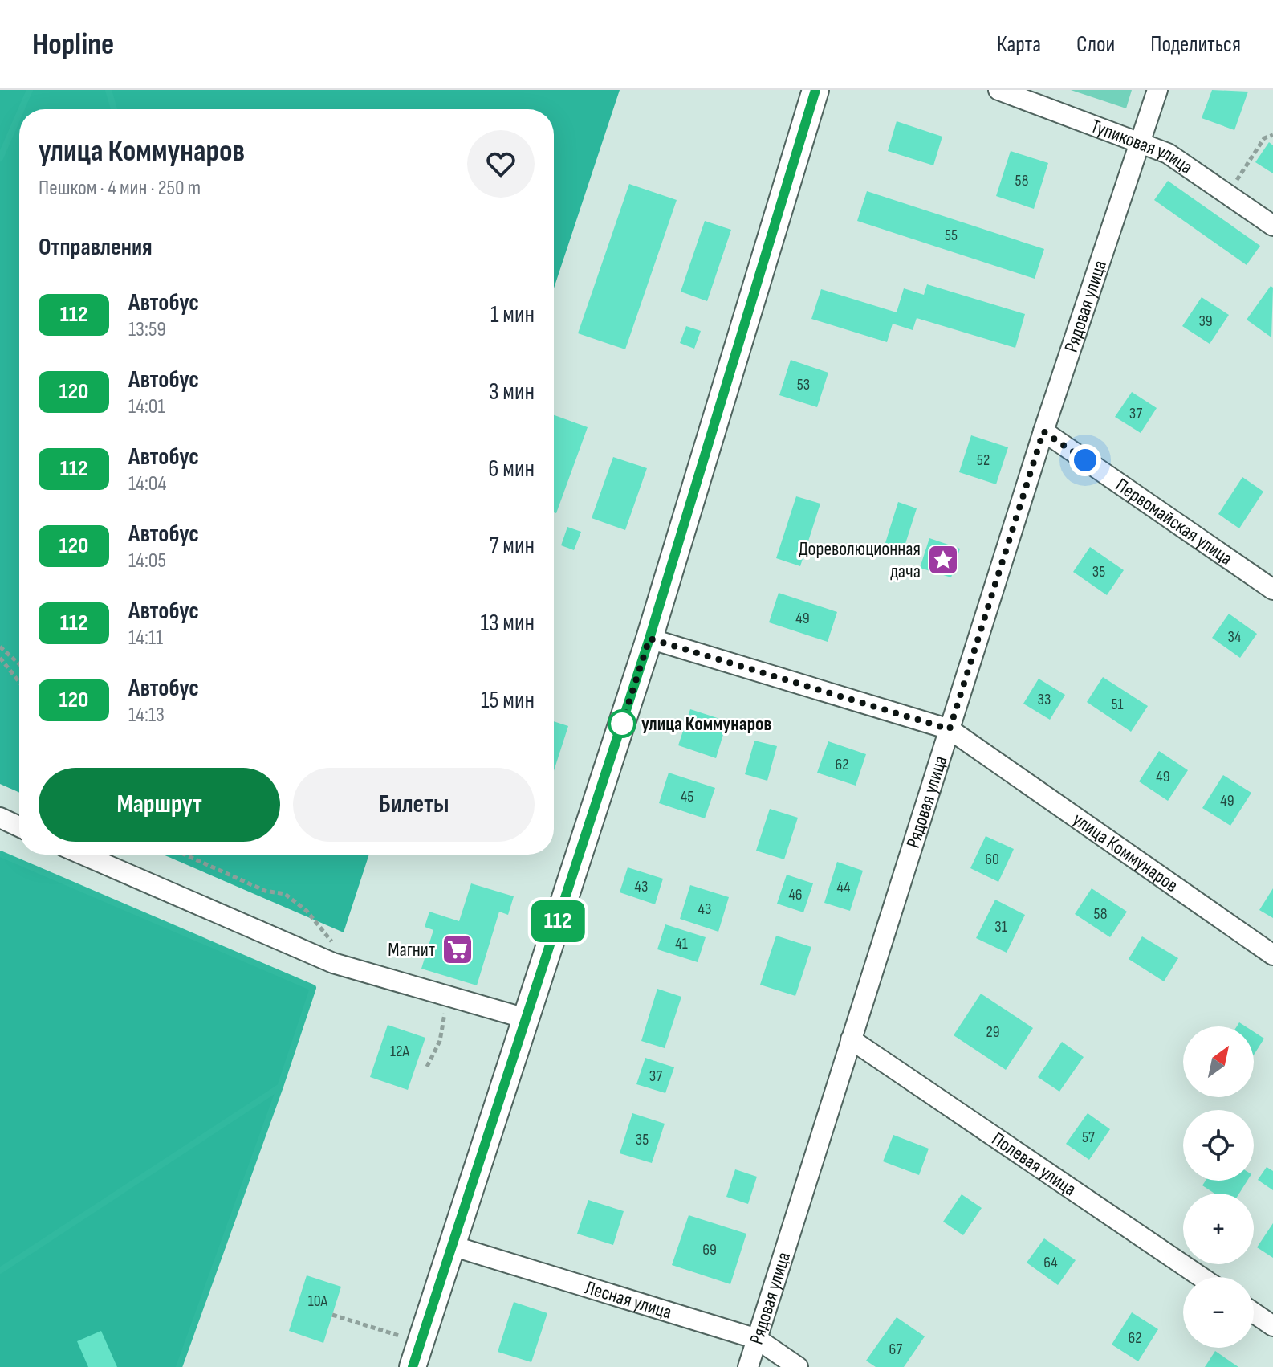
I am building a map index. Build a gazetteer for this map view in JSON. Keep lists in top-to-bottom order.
{
  "streets": {
    "street": [
      "Тупиковая улица",
      "Рядовая улица",
      "Первомайская улица",
      "улица Коммунаров",
      "Полевая улица",
      "Лесная улица"
    ]
  },
  "crossings": [
    ["Тупиковая улица", "Рядовая улица"],
    ["Рядовая улица", "Первомайская улица"],
    ["Рядовая улица", "улица Коммунаров"],
    ["Рядовая улица", "Полевая улица"],
    ["Рядовая улица", "Лесная улица"]
  ],
  "places": {
    "place": ["Дореволюционная дача"],
    "other": ["улица Коммунаров"],
    "supermarket": ["Магнит"]
  },
  "lines": ["bus line 112"],
  "house_numbers": [
    "58",
    "55",
    "39",
    "53",
    "37",
    "52",
    "35",
    "49",
    "34",
    "33",
    "51",
    "62",
    "49",
    "45",
    "49",
    "60",
    "43",
    "44",
    "46",
    "43",
    "58",
    "31",
    "41",
    "29",
    "12А",
    "37",
    "57",
    "35",
    "69",
    "64",
    "10А",
    "62",
    "67"
  ],
  "north": "top right",
  "page": {
    "header": "Hopline",
    "nav": ["Карта", "Слои", "Поделиться"],
    "on_map": "112",
    "heading": [
      ["улица Коммунаров", "Пешком · 4 мин · 250 m"],
      "Отправления"
    ],
    "list": [
      {
        "mark": "112",
        "name": "Автобус",
        "note": "13:59",
        "value": "1 мин"
      },
      {
        "mark": "120",
        "name": "Автобус",
        "note": "14:01",
        "value": "3 мин"
      },
      {
        "mark": "112",
        "name": "Автобус",
        "note": "14:04",
        "value": "6 мин"
      },
      {
        "mark": "120",
        "name": "Автобус",
        "note": "14:05",
        "value": "7 мин"
      },
      {
        "mark": "112",
        "name": "Автобус",
        "note": "14:11",
        "value": "13 мин"
      },
      {
        "mark": "120",
        "name": "Автобус",
        "note": "14:13",
        "value": "15 мин"
      }
    ],
    "buttons": ["Маршрут", "Билеты"],
    "map_buttons": ["+", "−"]
  }
}
